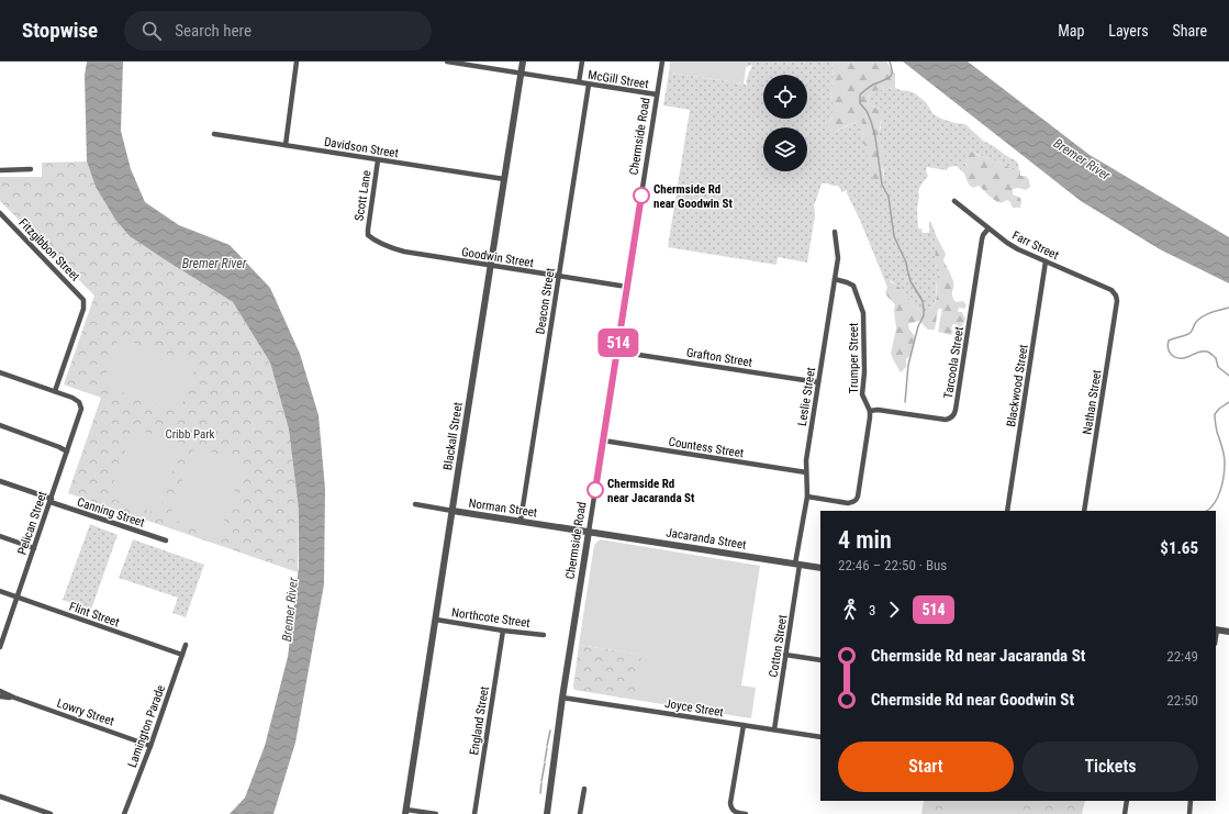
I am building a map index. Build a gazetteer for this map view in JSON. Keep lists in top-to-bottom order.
{
  "streets": {
    "street": [
      "McGill Street",
      "Chermside Road",
      "Davidson Street",
      "Scott Lane",
      "Farr Street",
      "Fitzgibbon Street",
      "Goodwin Street",
      "Deacon Street",
      "Grafton Street",
      "Trumper Street",
      "Tarcoola Street",
      "Blackwood Street",
      "Leslie Street",
      "Nathan Street",
      "Blackall Street",
      "Countess Street",
      "Norman Street",
      "Canning Street",
      "Pelican Street",
      "Jacaranda Street",
      "Flint Street",
      "Northcote Street",
      "Cotton Street",
      "Joyce Street",
      "Lowry Street",
      "England Street",
      "Lamington Parade"
    ]
  },
  "crossings": [
    ["McGill Street", "Chermside Road"],
    ["McGill Street", "Deacon Street"],
    ["McGill Street", "Blackall Street"],
    ["Chermside Road", "Goodwin Street"],
    ["Chermside Road", "Grafton Street"],
    ["Chermside Road", "Countess Street"],
    ["Chermside Road", "Norman Street"],
    ["Chermside Road", "Jacaranda Street"],
    ["Chermside Road", "Joyce Street"],
    ["Davidson Street", "Scott Lane"],
    ["Davidson Street", "Blackall Street"],
    ["Scott Lane", "Goodwin Street"],
    ["Farr Street", "Tarcoola Street"],
    ["Farr Street", "Blackwood Street"],
    ["Farr Street", "Nathan Street"],
    ["Fitzgibbon Street", "Pelican Street"],
    ["Goodwin Street", "Deacon Street"],
    ["Goodwin Street", "Blackall Street"],
    ["Deacon Street", "Norman Street"],
    ["Grafton Street", "Leslie Street"],
    ["Trumper Street", "Tarcoola Street"],
    ["Trumper Street", "Leslie Street"],
    ["Leslie Street", "Countess Street"],
    ["Leslie Street", "Jacaranda Street"],
    ["Leslie Street", "Cotton Street"],
    ["Blackall Street", "Norman Street"],
    ["Blackall Street", "Northcote Street"],
    ["Norman Street", "Jacaranda Street"],
    ["Canning Street", "Pelican Street"],
    ["Pelican Street", "Flint Street"],
    ["Jacaranda Street", "Cotton Street"],
    ["Flint Street", "Lamington Parade"],
    ["Northcote Street", "England Street"],
    ["Cotton Street", "Joyce Street"],
    ["Lowry Street", "Lamington Parade"]
  ],
  "water": ["Bremer River"],
  "parks": ["Cribb Park"],
  "places": ["Chermside Rd near Goodwin St", "Chermside Rd near Jacaranda St"],
  "lines": ["bus line 514"],
  "page": {
    "header": "Stopwise",
    "search": "Search here",
    "nav": ["Map", "Layers", "Share"],
    "on_map": "514",
    "heading": ["4 min", "22:46 – 22:50 · Bus", "$1.65"],
    "legs": ["3", "514"],
    "list": [
      {
        "name": "Chermside Rd near Jacaranda St",
        "value": "22:49"
      },
      {
        "name": "Chermside Rd near Goodwin St",
        "value": "22:50"
      }
    ],
    "buttons": ["Start", "Tickets"]
  }
}
